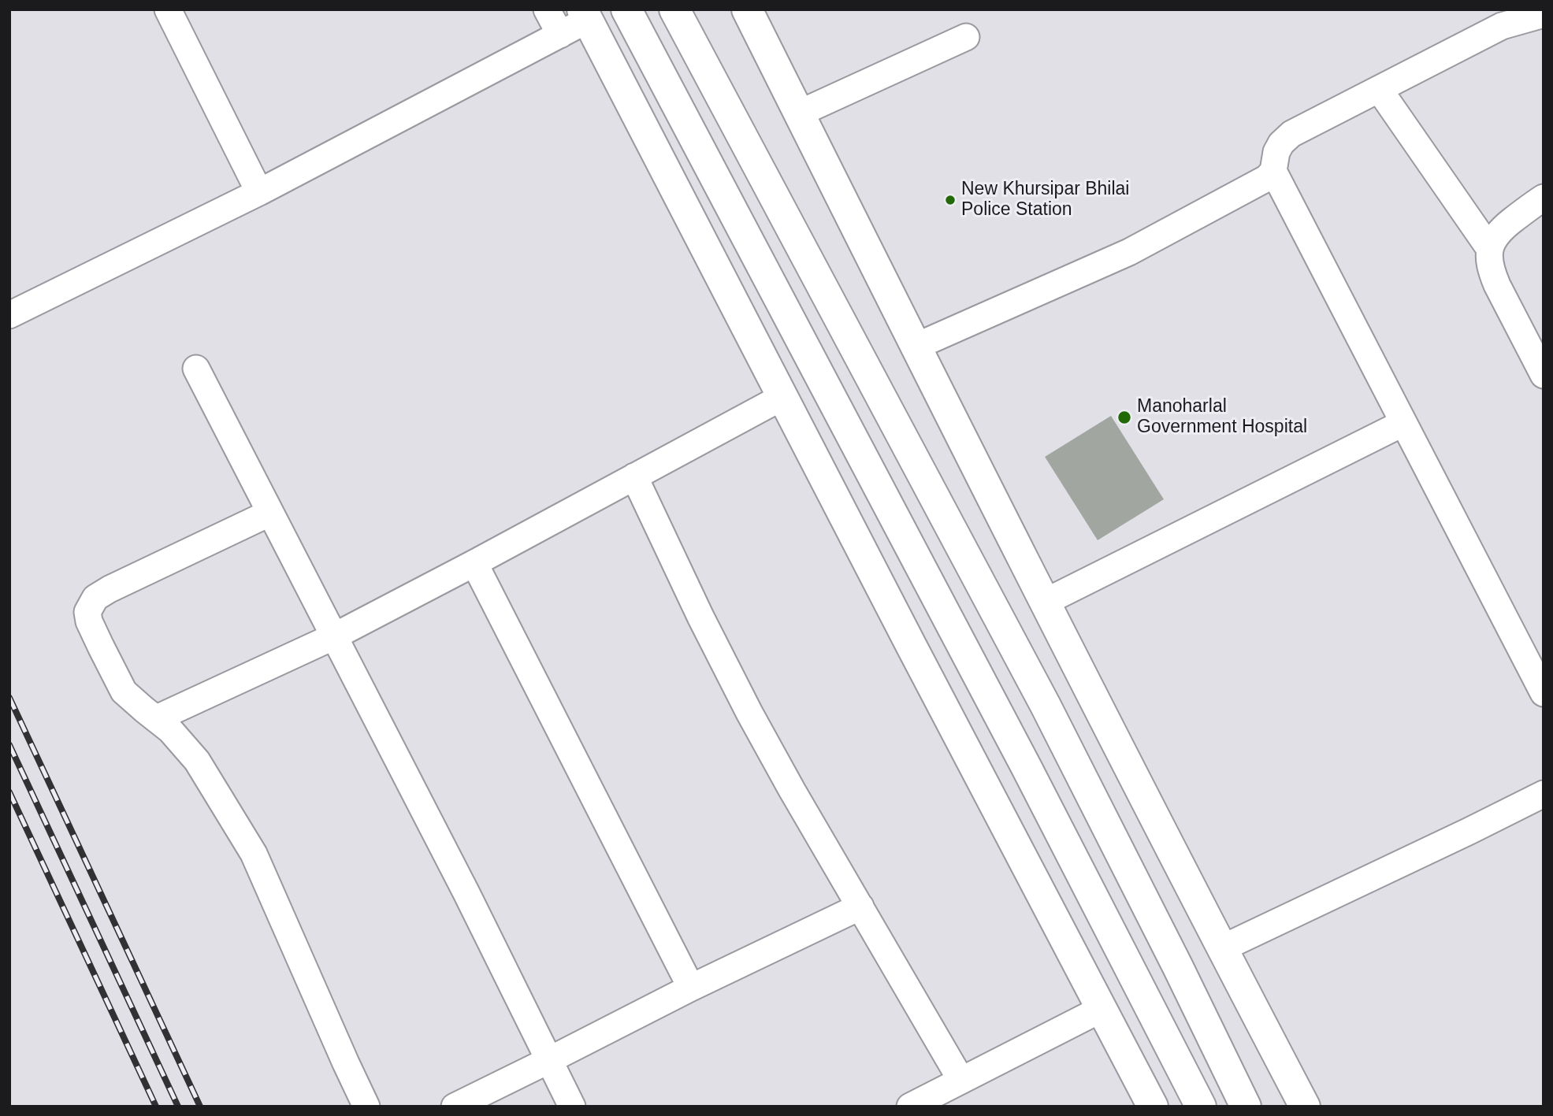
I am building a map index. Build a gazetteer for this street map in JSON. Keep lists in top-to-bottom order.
{
  "places": ["New Khursipar Bhilai Police Station", "Manoharlal Government Hospital"]
}
